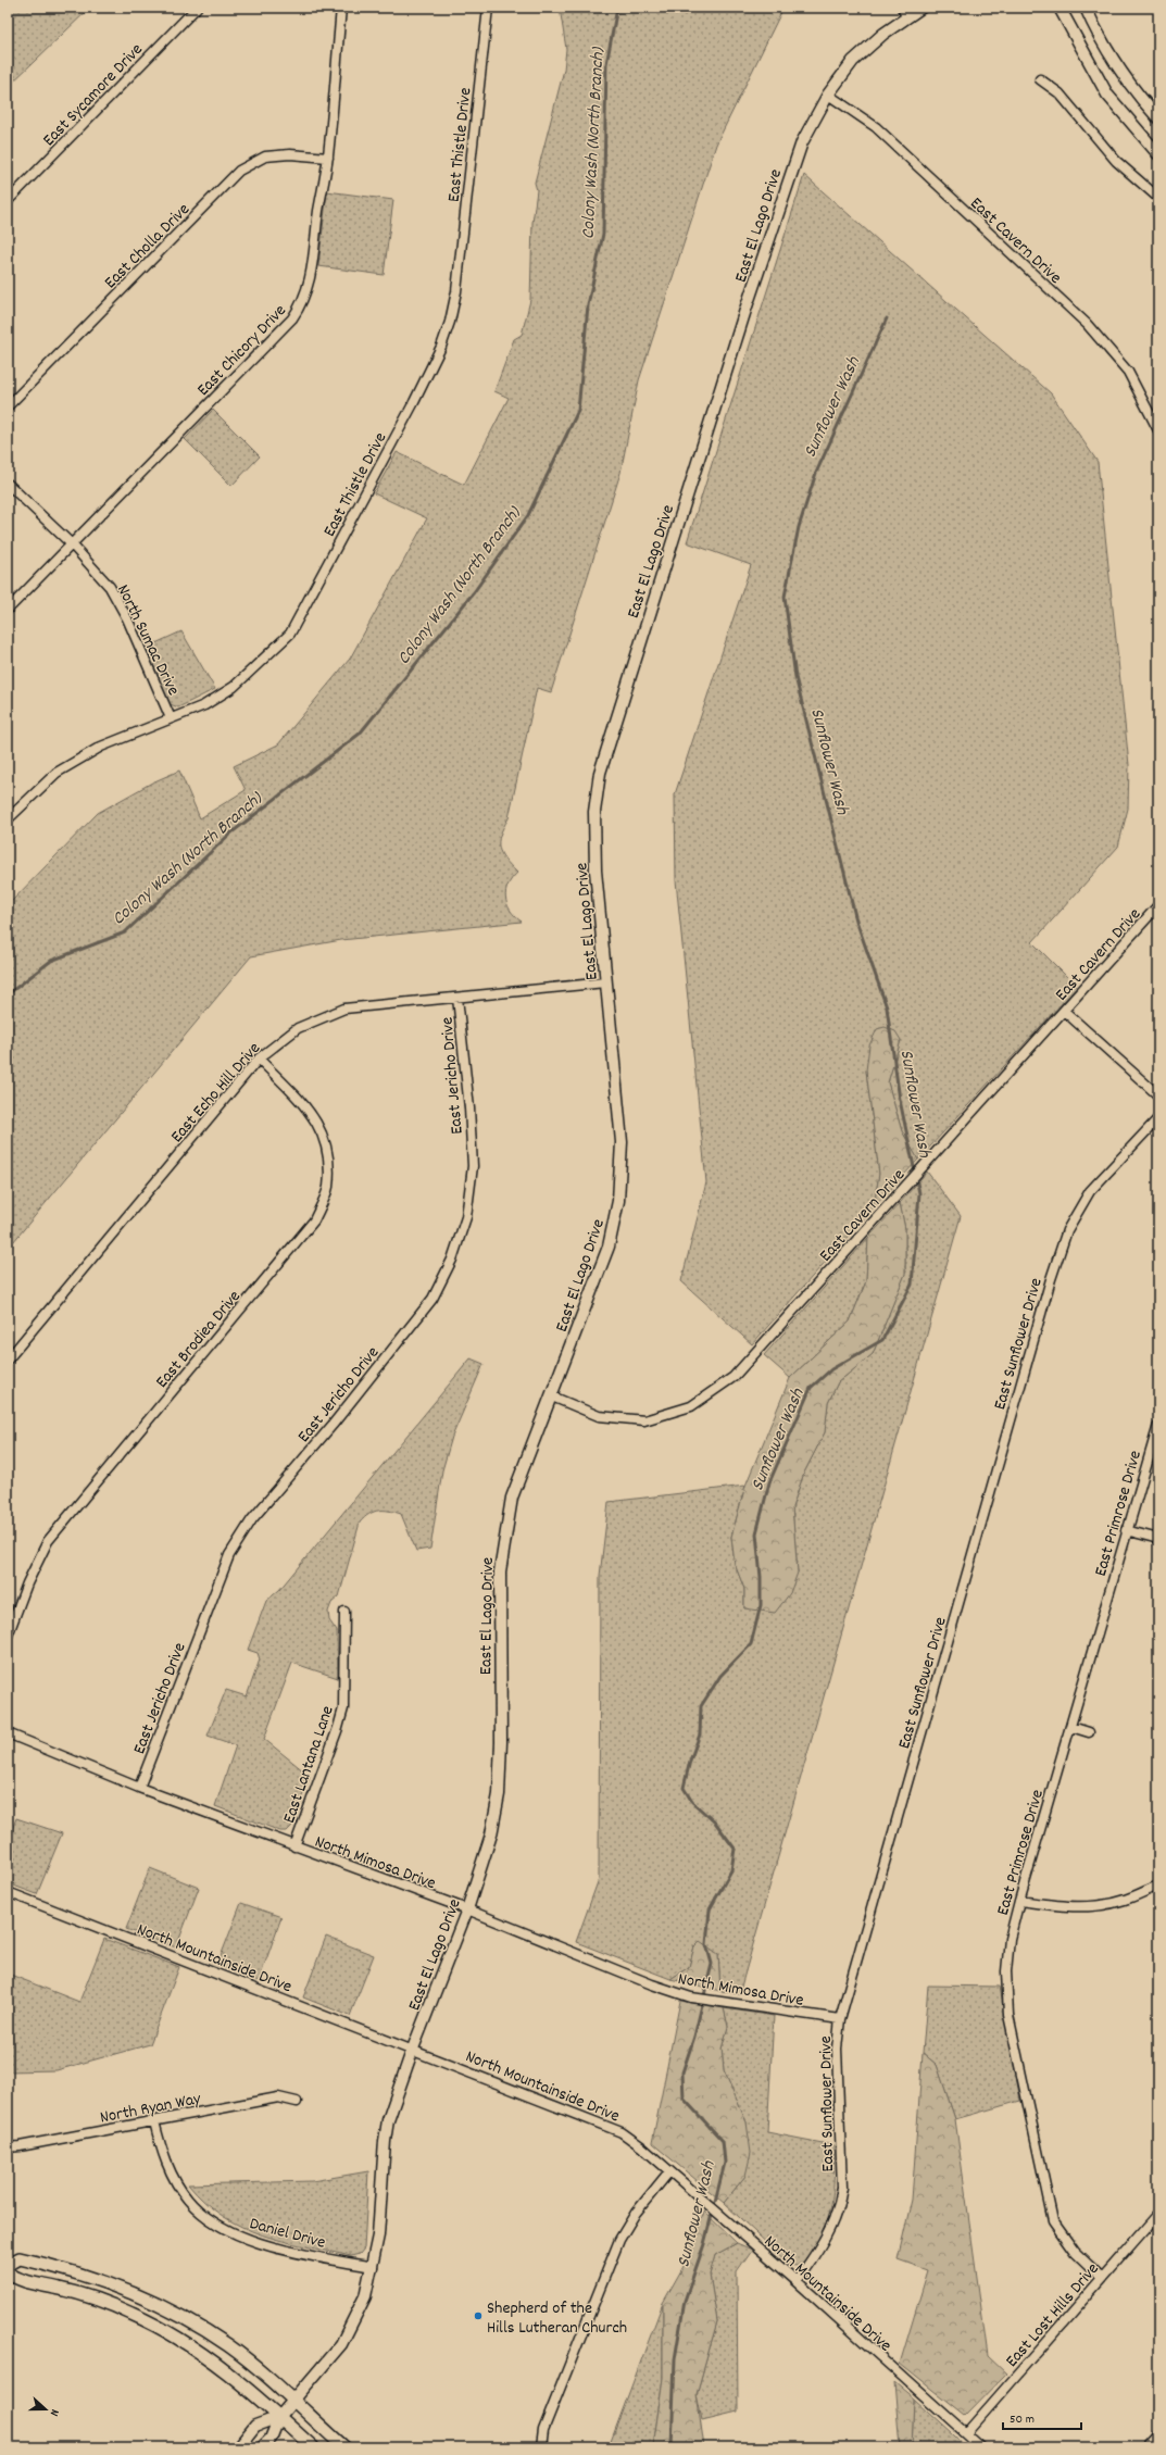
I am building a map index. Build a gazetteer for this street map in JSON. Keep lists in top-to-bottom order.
{
  "streets": {
    "street": [
      "East Sycamore Drive",
      "East Thistle Drive",
      "East El Lago Drive",
      "East Cavern Drive",
      "East Cholla Drive",
      "East Chicory Drive",
      "North Sumac Drive",
      "East Jericho Drive",
      "East Echo Hill Drive",
      "East Brodiea Drive",
      "East Sunflower Drive",
      "East Primrose Drive",
      "East Lantana Lane",
      "North Mimosa Drive",
      "North Mountainside Drive",
      "North Ryan Way",
      "Daniel Drive",
      "East Lost Hills Drive"
    ]
  },
  "crossings": [
    ["East Thistle Drive", "North Sumac Drive"],
    ["East El Lago Drive", "East Cavern Drive"],
    ["East El Lago Drive", "East Echo Hill Drive"],
    ["East El Lago Drive", "North Mimosa Drive"],
    ["East El Lago Drive", "North Mountainside Drive"],
    ["East El Lago Drive", "Daniel Drive"],
    ["East Cholla Drive", "East Chicory Drive"],
    ["East Chicory Drive", "North Sumac Drive"],
    ["East Jericho Drive", "East Echo Hill Drive"],
    ["East Jericho Drive", "North Mimosa Drive"],
    ["East Echo Hill Drive", "East Brodiea Drive"],
    ["East Sunflower Drive", "North Mimosa Drive"],
    ["East Sunflower Drive", "North Mountainside Drive"],
    ["East Primrose Drive", "East Lost Hills Drive"],
    ["East Lantana Lane", "North Mimosa Drive"],
    ["North Mountainside Drive", "East Lost Hills Drive"],
    ["North Ryan Way", "Daniel Drive"]
  ],
  "water": ["Colony Wash (North Branch)", "Sunflower Wash"],
  "places": ["Shepherd of the Hills Lutheran Church"],
  "scale_bar": "50 m",
  "north": "right"
}
